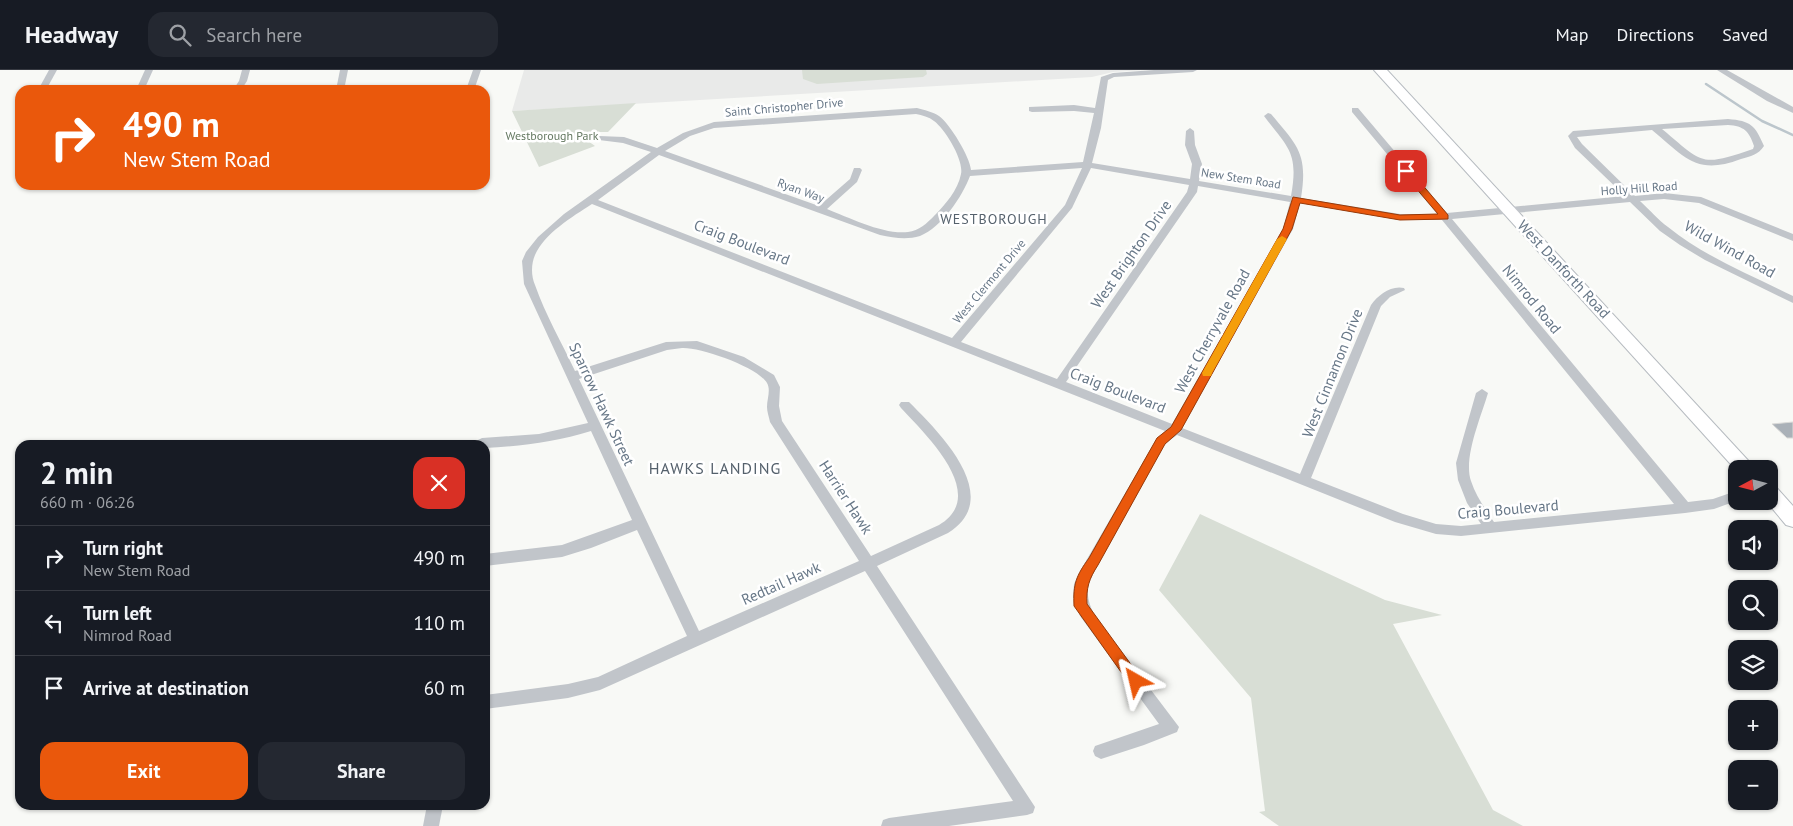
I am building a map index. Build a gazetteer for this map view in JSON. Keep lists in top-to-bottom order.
{
  "streets": {
    "main road": ["West Danforth Road"],
    "street": [
      "Saint Christopher Drive",
      "New Stem Road",
      "Holly Hill Road",
      "Ryan Way",
      "Craig Boulevard",
      "Wild Wind Road",
      "West Brighton Drive",
      "West Clermont Drive",
      "Nimrod Road",
      "West Cherryvale Road",
      "West Cinnamon Drive",
      "Sparrow Hawk Street",
      "Harrier Hawk",
      "Redtail Hawk"
    ]
  },
  "crossings": [
    ["Saint Christopher Drive", "New Stem Road"],
    ["Saint Christopher Drive", "Ryan Way"],
    ["Saint Christopher Drive", "Craig Boulevard"],
    ["Saint Christopher Drive", "Sparrow Hawk Street"],
    ["New Stem Road", "Holly Hill Road"],
    ["New Stem Road", "Ryan Way"],
    ["New Stem Road", "West Brighton Drive"],
    ["New Stem Road", "West Danforth Road"],
    ["New Stem Road", "West Clermont Drive"],
    ["New Stem Road", "Nimrod Road"],
    ["New Stem Road", "West Cherryvale Road"],
    ["Holly Hill Road", "Wild Wind Road"],
    ["Holly Hill Road", "West Danforth Road"],
    ["Craig Boulevard", "West Brighton Drive"],
    ["Craig Boulevard", "West Clermont Drive"],
    ["Craig Boulevard", "Nimrod Road"],
    ["Craig Boulevard", "West Cherryvale Road"],
    ["Craig Boulevard", "West Cinnamon Drive"],
    ["Craig Boulevard", "Sparrow Hawk Street"],
    ["Sparrow Hawk Street", "Harrier Hawk"],
    ["Sparrow Hawk Street", "Redtail Hawk"],
    ["Harrier Hawk", "Redtail Hawk"]
  ],
  "districts": ["WESTBOROUGH", "HAWKS LANDING"],
  "parks": ["Westborough Park"],
  "north": "left",
  "page": {
    "header": "Headway",
    "search": "Search here",
    "nav": ["Map", "Directions", "Saved"],
    "turn": ["490 m", "New Stem Road"],
    "heading": ["2 min", "660 m · 06:26"],
    "map_buttons": ["+", "−"],
    "list": [
      {
        "name": "Turn right",
        "note": "New Stem Road",
        "value": "490 m"
      },
      {
        "name": "Turn left",
        "note": "Nimrod Road",
        "value": "110 m"
      },
      {
        "name": "Arrive at destination",
        "value": "60 m"
      }
    ],
    "buttons": ["Exit", "Share"]
  }
}
